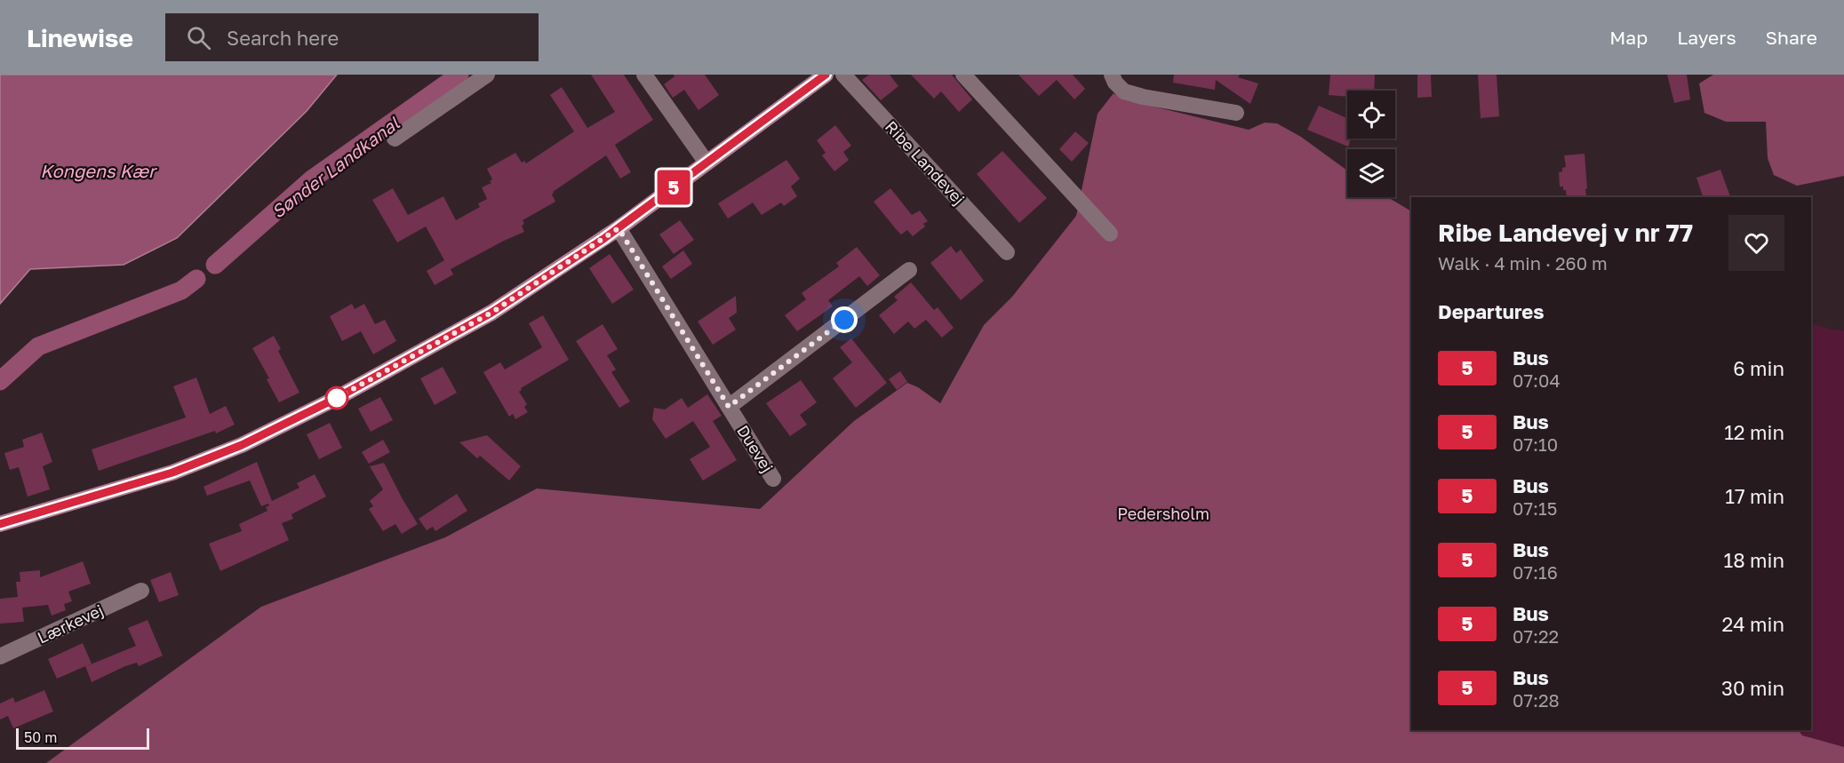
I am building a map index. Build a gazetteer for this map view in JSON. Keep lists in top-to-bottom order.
{
  "streets": {
    "street": ["Ribe Landevej", "Duevej", "Lærkevej"]
  },
  "water": ["Sønder Landkanal", "Kongens Kær"],
  "parks": ["Pedersholm"],
  "lines": ["bus line 5"],
  "scale_bar": "50 m",
  "page": {
    "header": "Linewise",
    "search": "Search here",
    "nav": ["Map", "Layers", "Share"],
    "on_map": "5",
    "heading": [
      ["Ribe Landevej v nr 77", "Walk · 4 min · 260 m"],
      "Departures"
    ],
    "list": [
      {
        "mark": "5",
        "name": "Bus",
        "note": "07:04",
        "value": "6 min"
      },
      {
        "mark": "5",
        "name": "Bus",
        "note": "07:10",
        "value": "12 min"
      },
      {
        "mark": "5",
        "name": "Bus",
        "note": "07:15",
        "value": "17 min"
      },
      {
        "mark": "5",
        "name": "Bus",
        "note": "07:16",
        "value": "18 min"
      },
      {
        "mark": "5",
        "name": "Bus",
        "note": "07:22",
        "value": "24 min"
      },
      {
        "mark": "5",
        "name": "Bus",
        "note": "07:28",
        "value": "30 min"
      }
    ],
    "scale": "50 m"
  }
}
